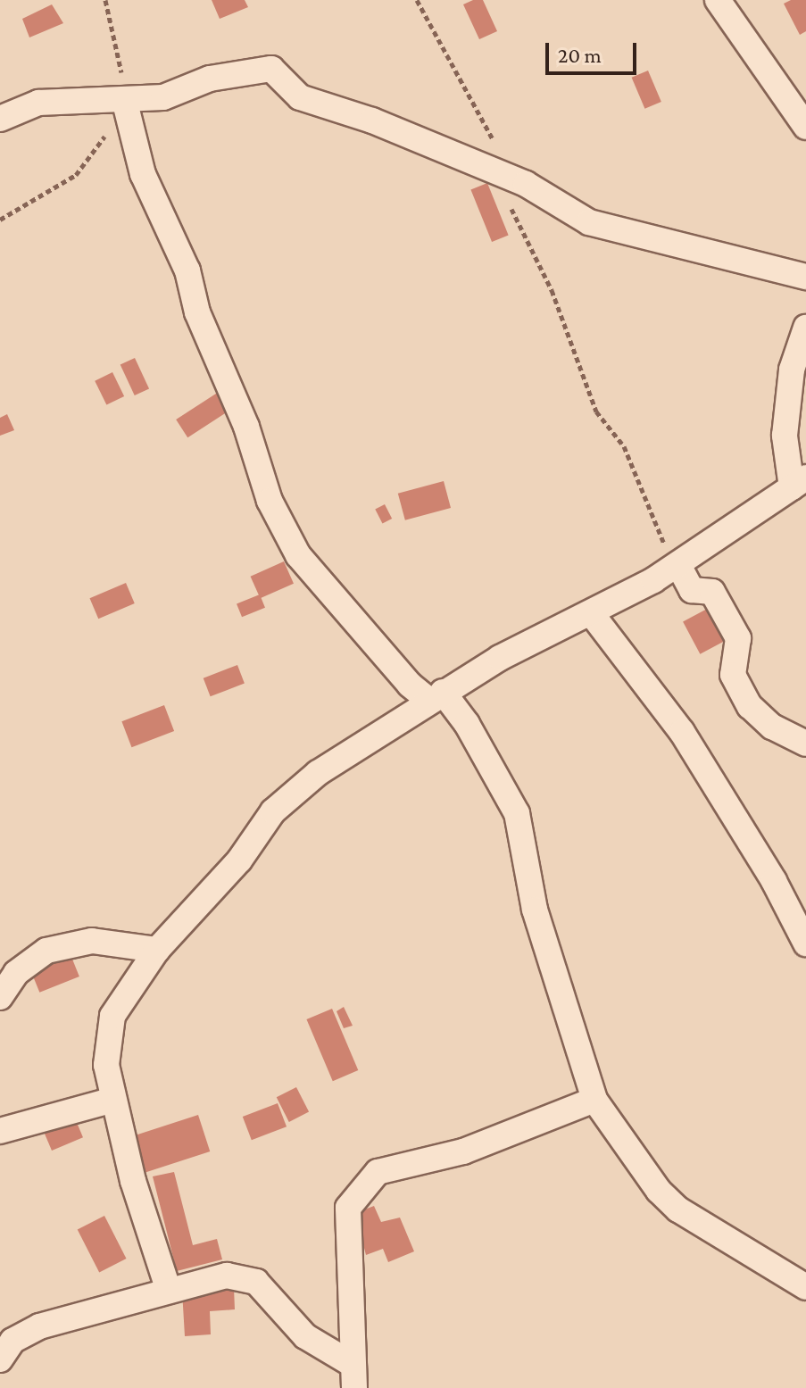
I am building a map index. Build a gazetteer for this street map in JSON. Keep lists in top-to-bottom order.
{
  "scale_bar": "20 m"
}
